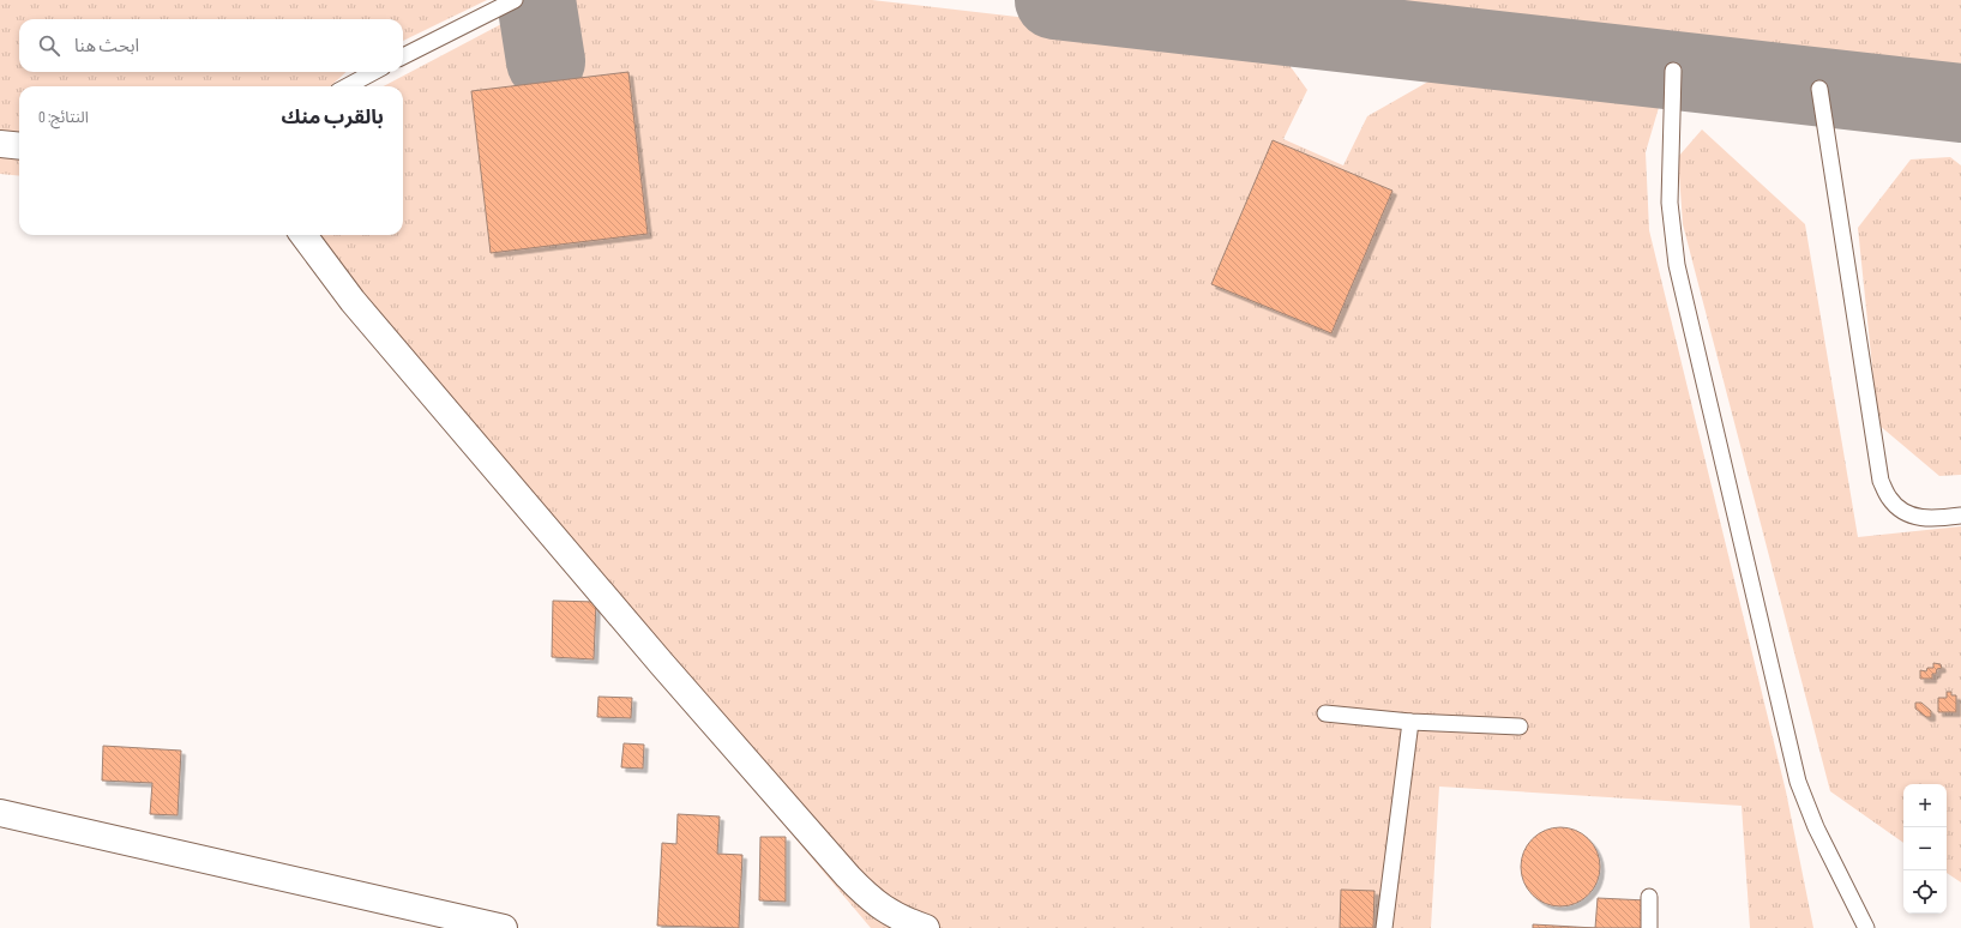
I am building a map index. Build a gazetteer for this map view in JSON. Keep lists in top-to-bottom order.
{
  "page": {
    "search": "ابحث هنا",
    "heading": ["بالقرب منك", "النتائج: 0"],
    "map_buttons": ["+", "−"]
  }
}
